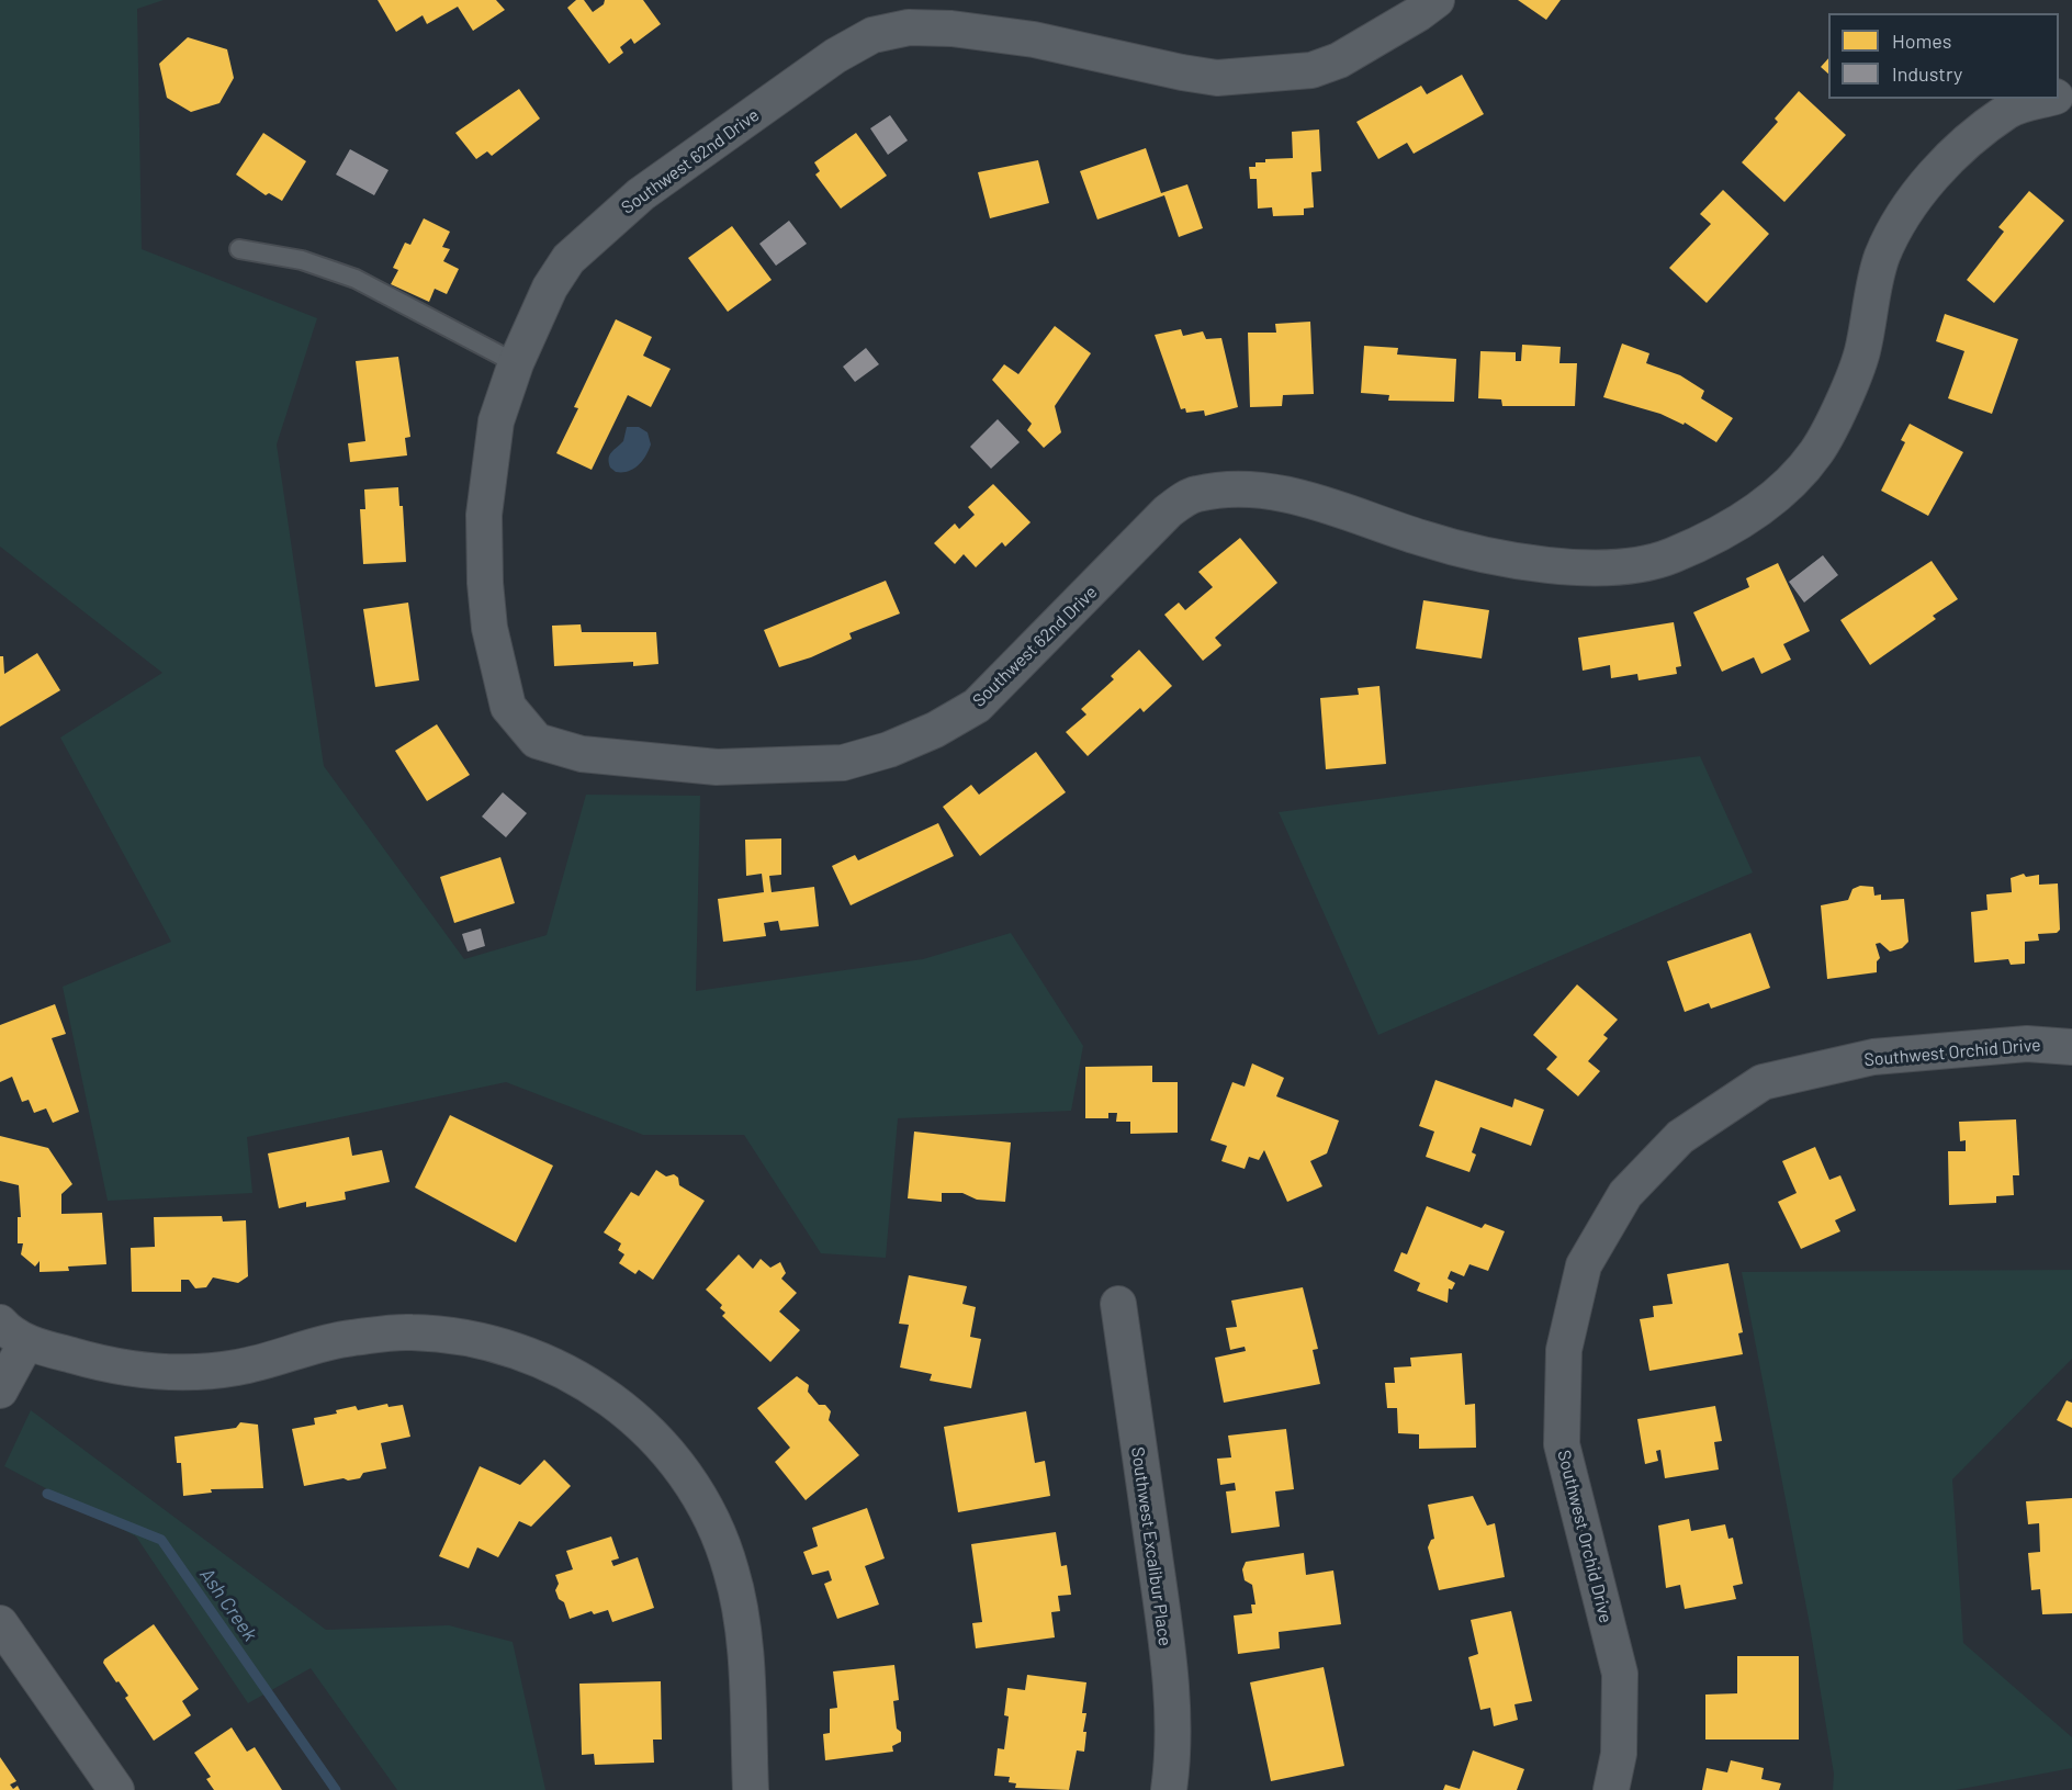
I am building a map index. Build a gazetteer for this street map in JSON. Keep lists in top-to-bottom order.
{
  "streets": {
    "street": ["Southwest 62nd Drive", "Southwest Orchid Drive", "Southwest Excalibur Place"]
  },
  "water": ["Ash Creek"],
  "legend": ["Homes", "Industry"]
}
